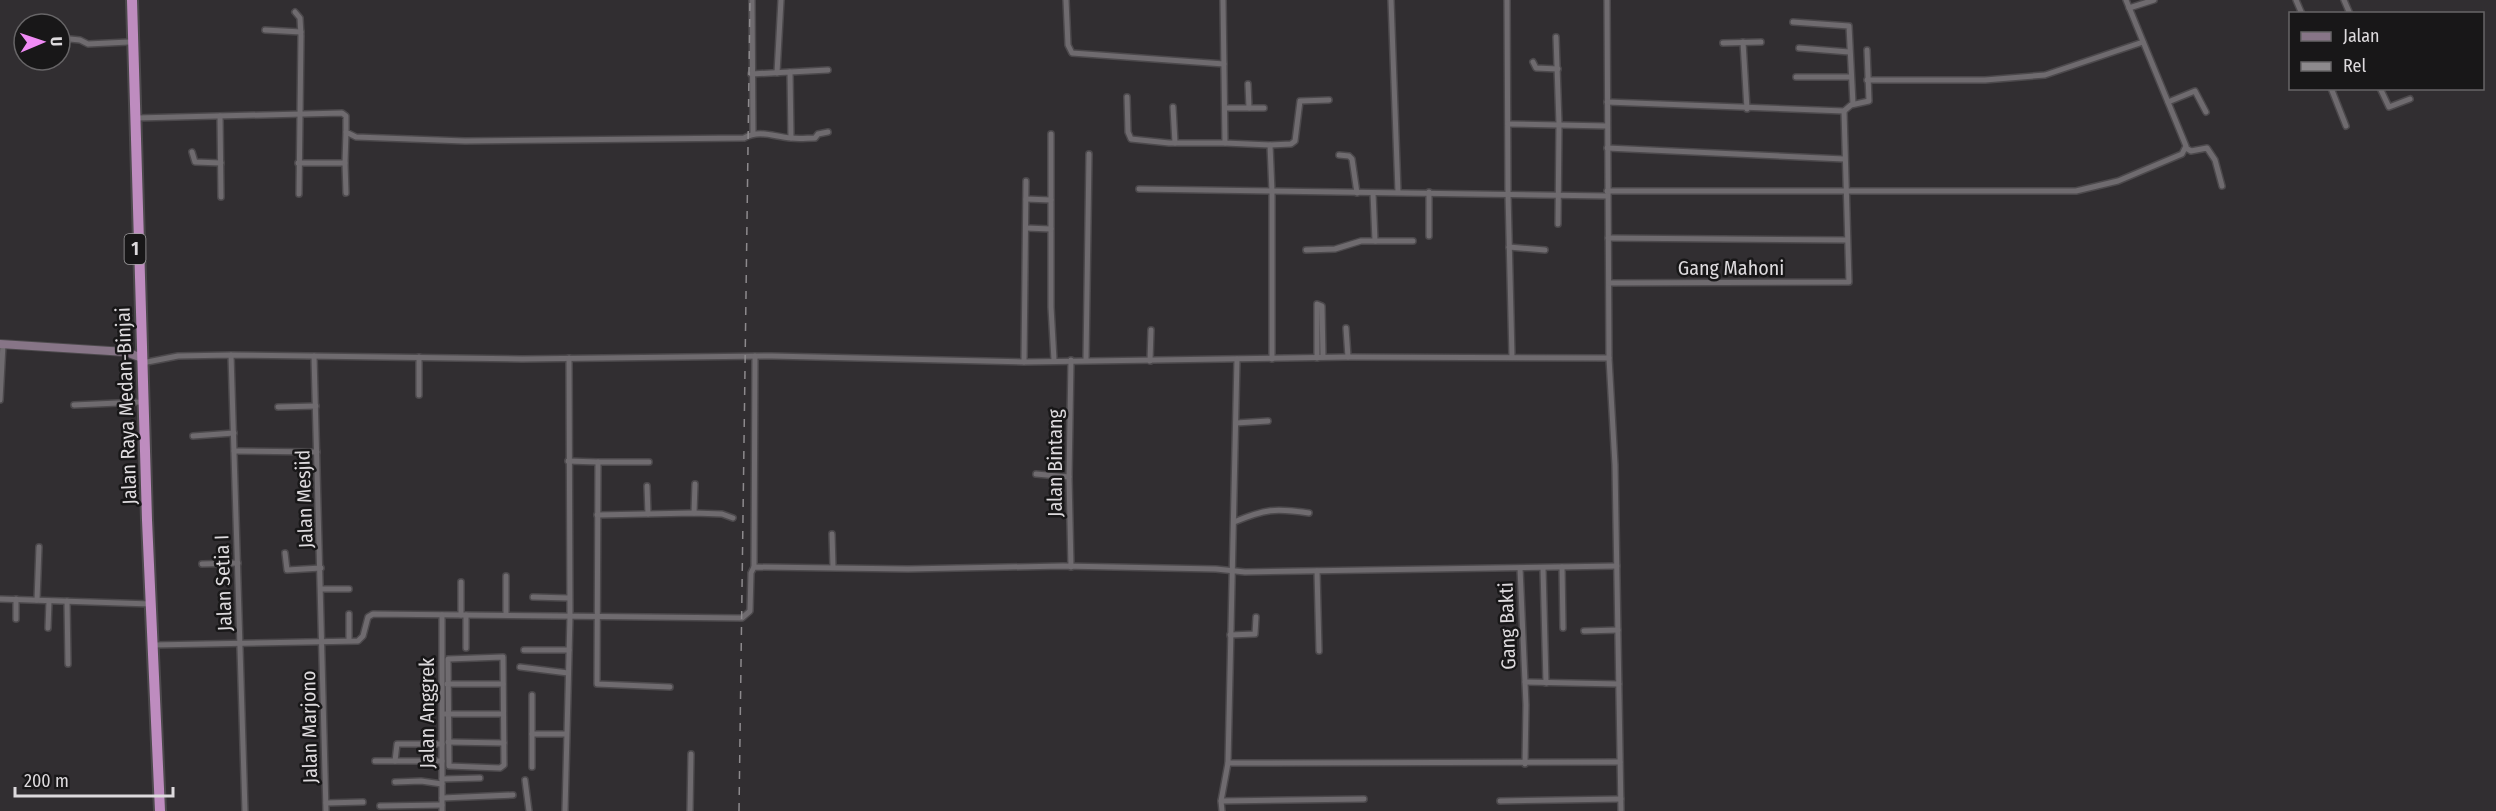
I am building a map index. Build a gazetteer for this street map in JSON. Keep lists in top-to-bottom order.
{
  "streets": {
    "highway": ["1", "Jalan Raya Medan-Binjai"],
    "street": [
      "Gang Mahoni",
      "Jalan Bintang",
      "Jalan Mesjid",
      "Jalan Setia I",
      "Gang Bakti",
      "Jalan Anggrek",
      "Jalan Marjono"
    ]
  },
  "crossings": [
    ["Jalan Mesjid", "Jalan Marjono"]
  ],
  "legend": ["Jalan", "Rel"],
  "scale_bar": "200 m",
  "north": "right"
}
